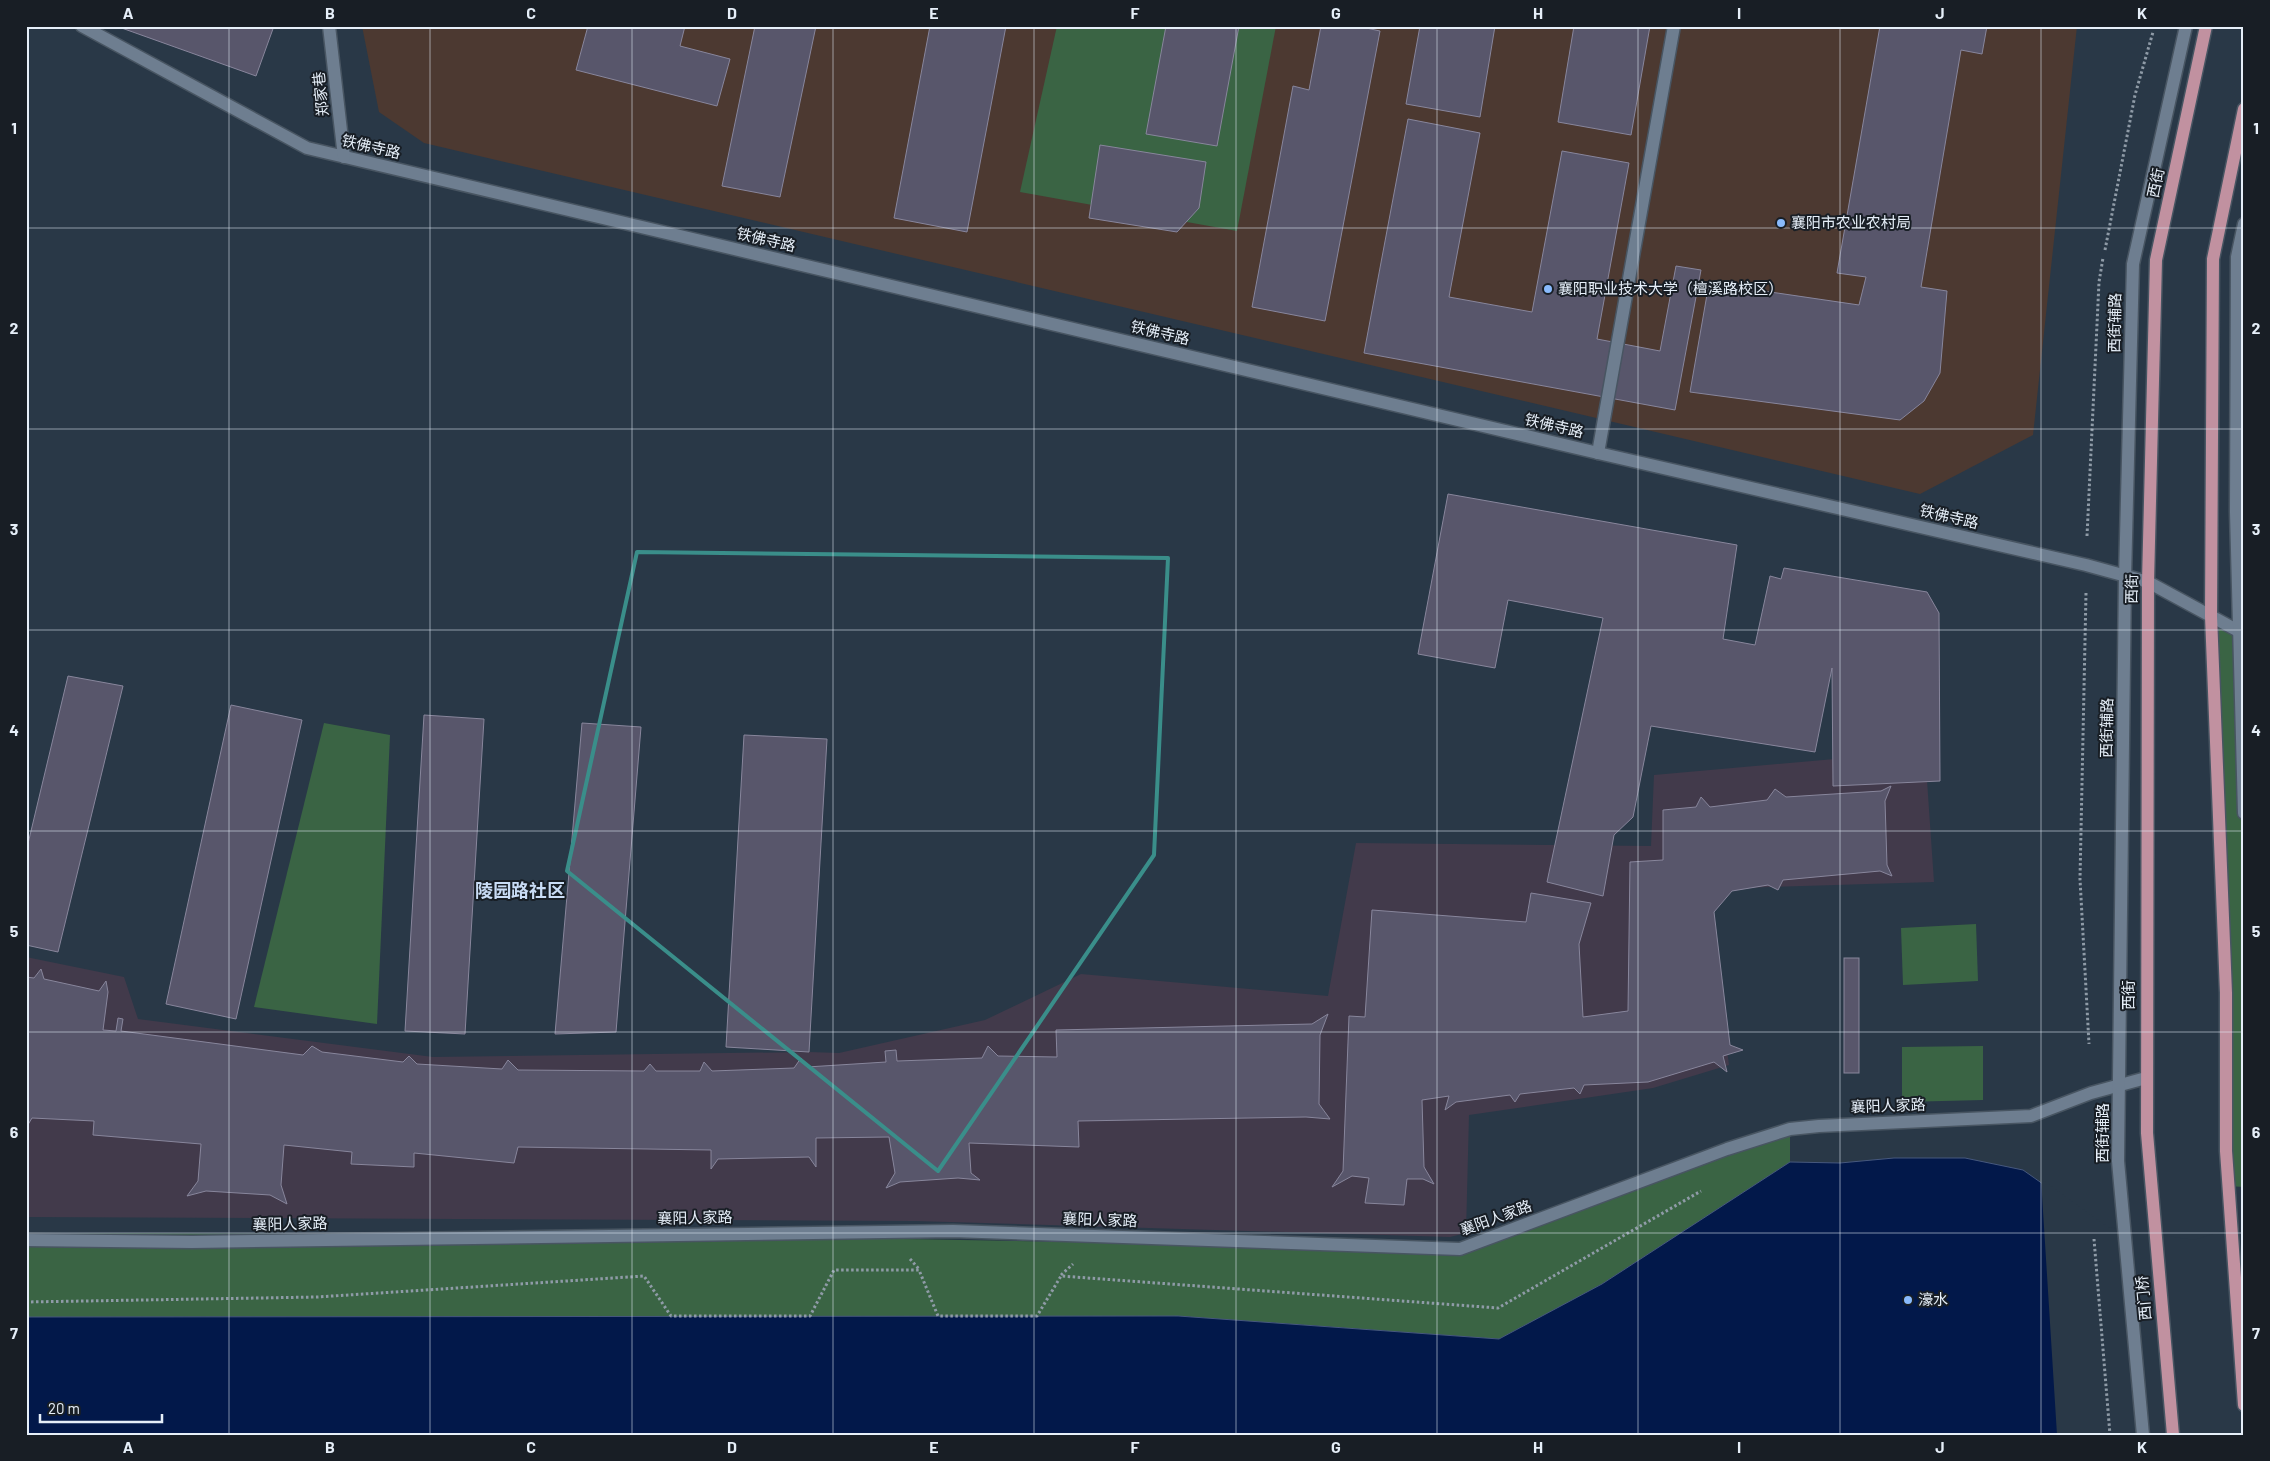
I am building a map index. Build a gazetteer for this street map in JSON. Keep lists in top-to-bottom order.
{
  "streets": {
    "main road": ["西街", "西门桥"],
    "street": [
      "郑家巷",
      "铁佛寺路",
      "西街辅路",
      "襄阳人家路"
    ]
  },
  "crossings": [
    ["郑家巷", "铁佛寺路"],
    ["铁佛寺路", "西街"],
    ["铁佛寺路", "西街辅路"],
    ["西街", "襄阳人家路"],
    ["西街", "西门桥"],
    ["西街辅路", "襄阳人家路"]
  ],
  "districts": ["陵园路社区"],
  "places": ["襄阳市农业农村局", "襄阳职业技术大学（檀溪路校区）", "濠水"],
  "scale_bar": "20 m",
  "grid": {
    "columns": [
      "A",
      "B",
      "C",
      "D",
      "E",
      "F",
      "G",
      "H",
      "I",
      "J",
      "K"
    ],
    "rows": [
      "1",
      "2",
      "3",
      "4",
      "5",
      "6",
      "7"
    ]
  }
}
